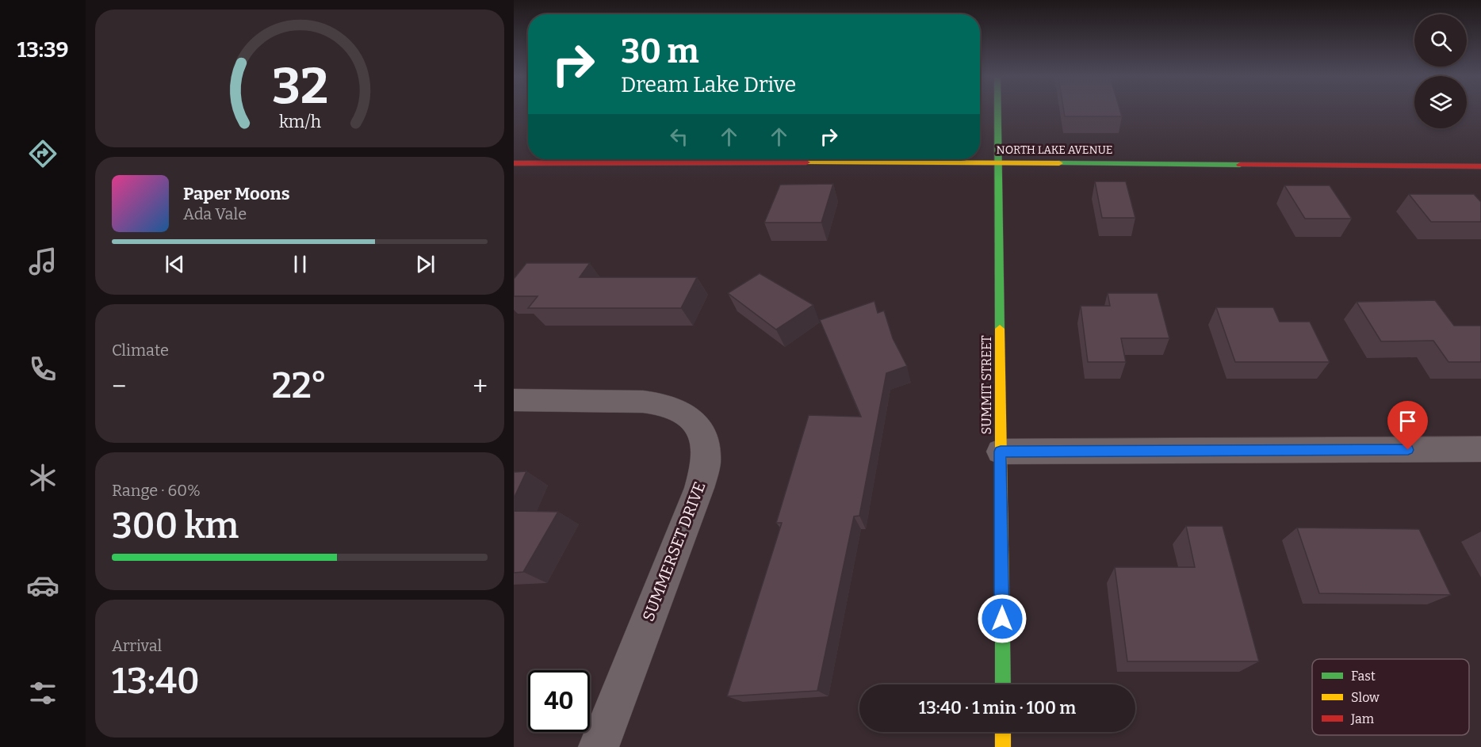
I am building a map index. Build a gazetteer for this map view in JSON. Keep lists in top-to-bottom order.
{
  "streets": {
    "street": ["NORTH LAKE AVENUE", "SUMMIT STREET", "SUMMERSET DRIVE"]
  },
  "crossings": [
    ["NORTH LAKE AVENUE", "SUMMIT STREET"]
  ],
  "legend": ["Fast", "Slow", "Jam"],
  "page": {
    "tabs": "13:39",
    "turn": ["30 m", "Dream Lake Drive"],
    "song": ["Paper Moons", "Ada Vale"],
    "tile": [
      "Climate",
      ["Range · 60%", "300 km"],
      ["Arrival", "13:40"]
    ],
    "heat": ["−", "22°", "+"],
    "limit": "40",
    "trip": "13:40 · 1 min · 100 m",
    "gauge": ["32", "km/h"]
  }
}
